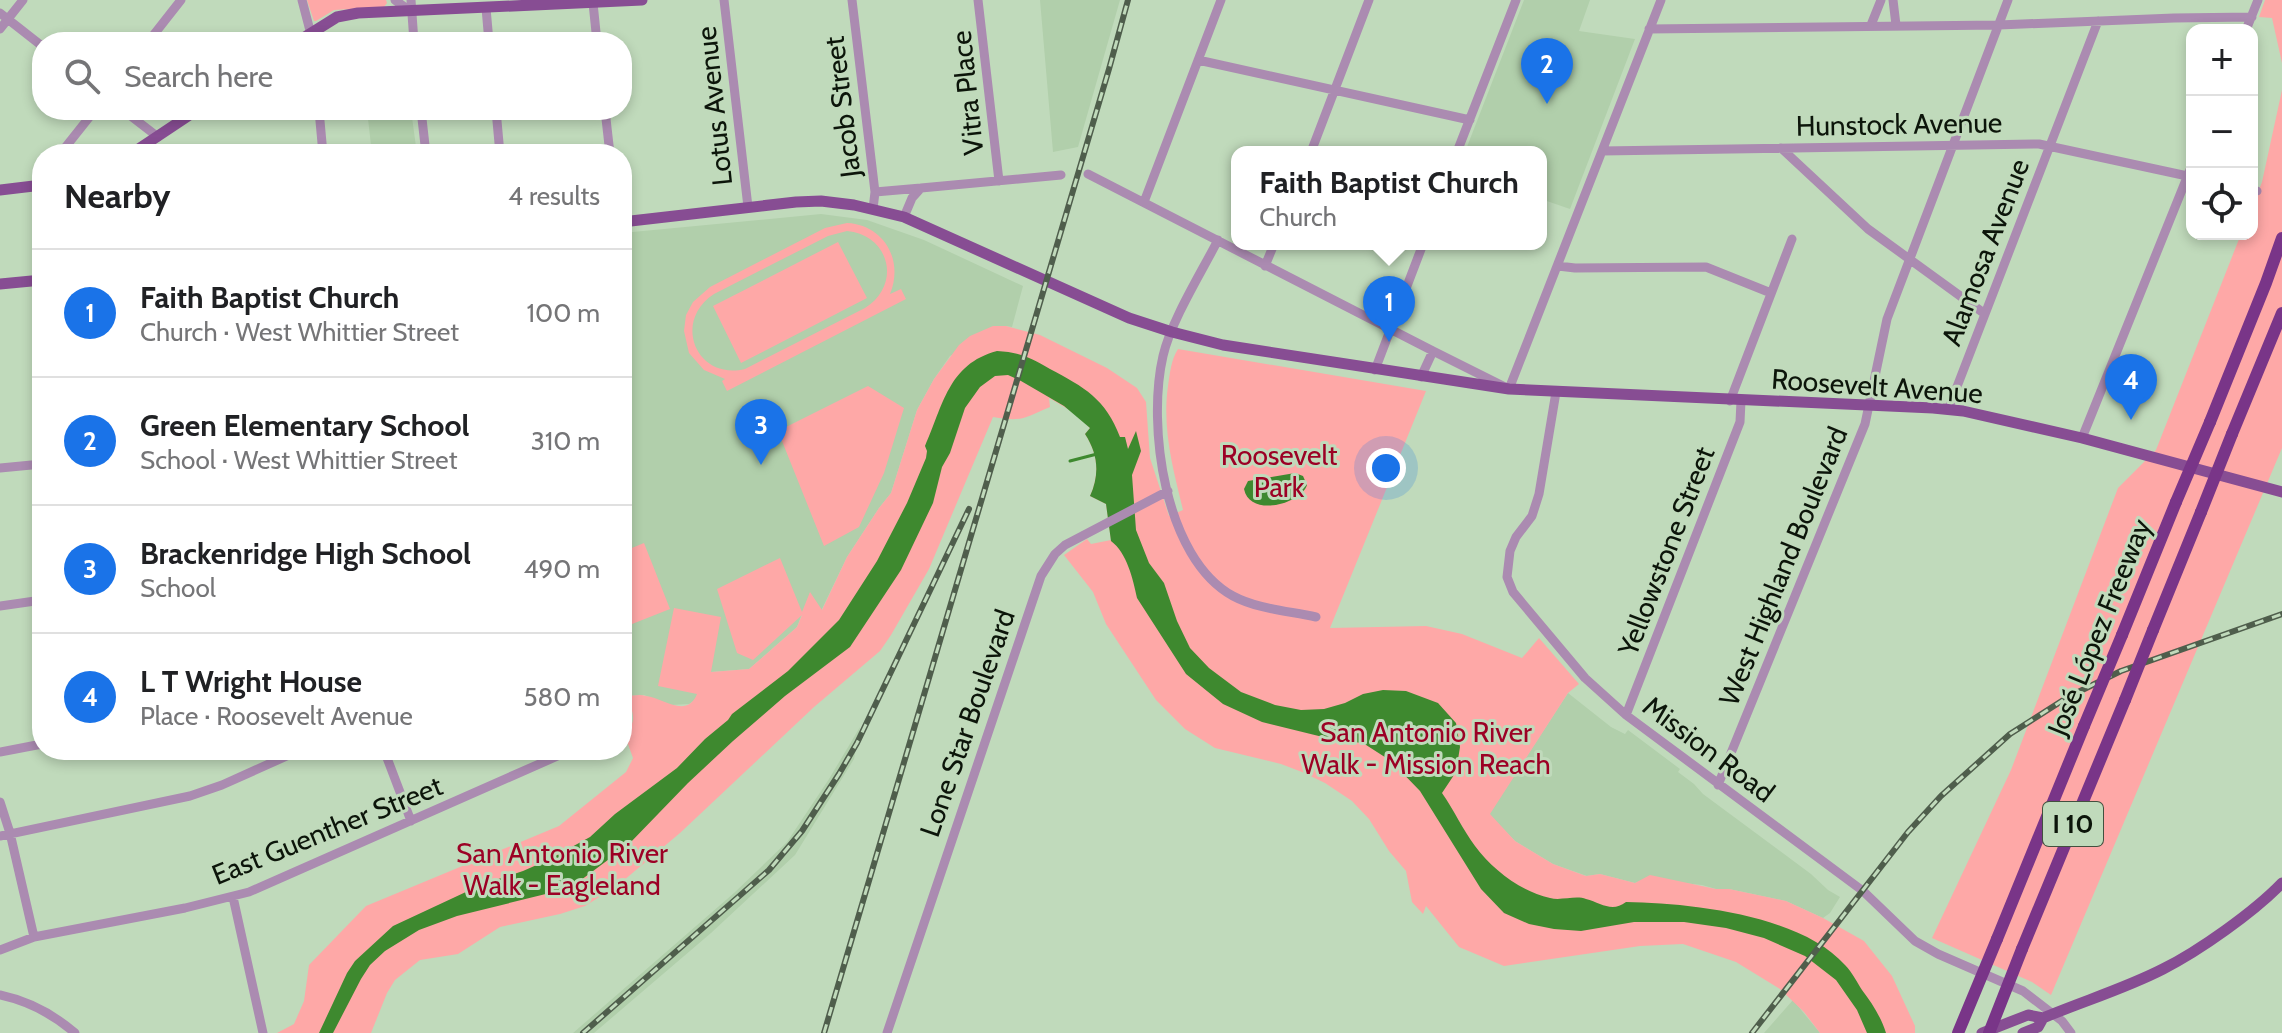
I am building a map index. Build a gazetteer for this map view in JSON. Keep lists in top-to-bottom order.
{
  "streets": {
    "highway": ["José López Freeway", "I 10"],
    "main road": ["Roosevelt Avenue"],
    "street": [
      "Vitra Place",
      "Lotus Avenue",
      "Jacob Street",
      "Hunstock Avenue",
      "Alamosa Avenue",
      "Yellowstone Street",
      "West Highland Boulevard",
      "Lone Star Boulevard",
      "Mission Road",
      "East Guenther Street"
    ]
  },
  "crossings": [
    ["Lotus Avenue", "Roosevelt Avenue"],
    ["Jacob Street", "Roosevelt Avenue"],
    ["Hunstock Avenue", "Alamosa Avenue"],
    ["Hunstock Avenue", "West Highland Boulevard"],
    ["Alamosa Avenue", "Roosevelt Avenue"],
    ["Roosevelt Avenue", "Yellowstone Street"],
    ["Roosevelt Avenue", "West Highland Boulevard"],
    ["Roosevelt Avenue", "Mission Road"],
    ["Yellowstone Street", "Mission Road"],
    ["West Highland Boulevard", "Mission Road"]
  ],
  "parks": ["Roosevelt Park", "San Antonio River Walk - Mission Reach", "San Antonio River Walk - Eagleland"],
  "page": {
    "map_buttons": ["+", "−"],
    "search": "Search here",
    "pins": [
      "2",
      "1",
      "4",
      "3"
    ],
    "heading": ["Nearby", "4 results"],
    "popup": ["Faith Baptist Church", "Church"],
    "list": [
      {
        "mark": "1",
        "name": "Faith Baptist Church",
        "note": "Church · West Whittier Street",
        "value": "100 m"
      },
      {
        "mark": "2",
        "name": "Green Elementary School",
        "note": "School · West Whittier Street",
        "value": "310 m"
      },
      {
        "mark": "3",
        "name": "Brackenridge High School",
        "note": "School",
        "value": "490 m"
      },
      {
        "mark": "4",
        "name": "L T Wright House",
        "note": "Place · Roosevelt Avenue",
        "value": "580 m"
      }
    ]
  }
}
